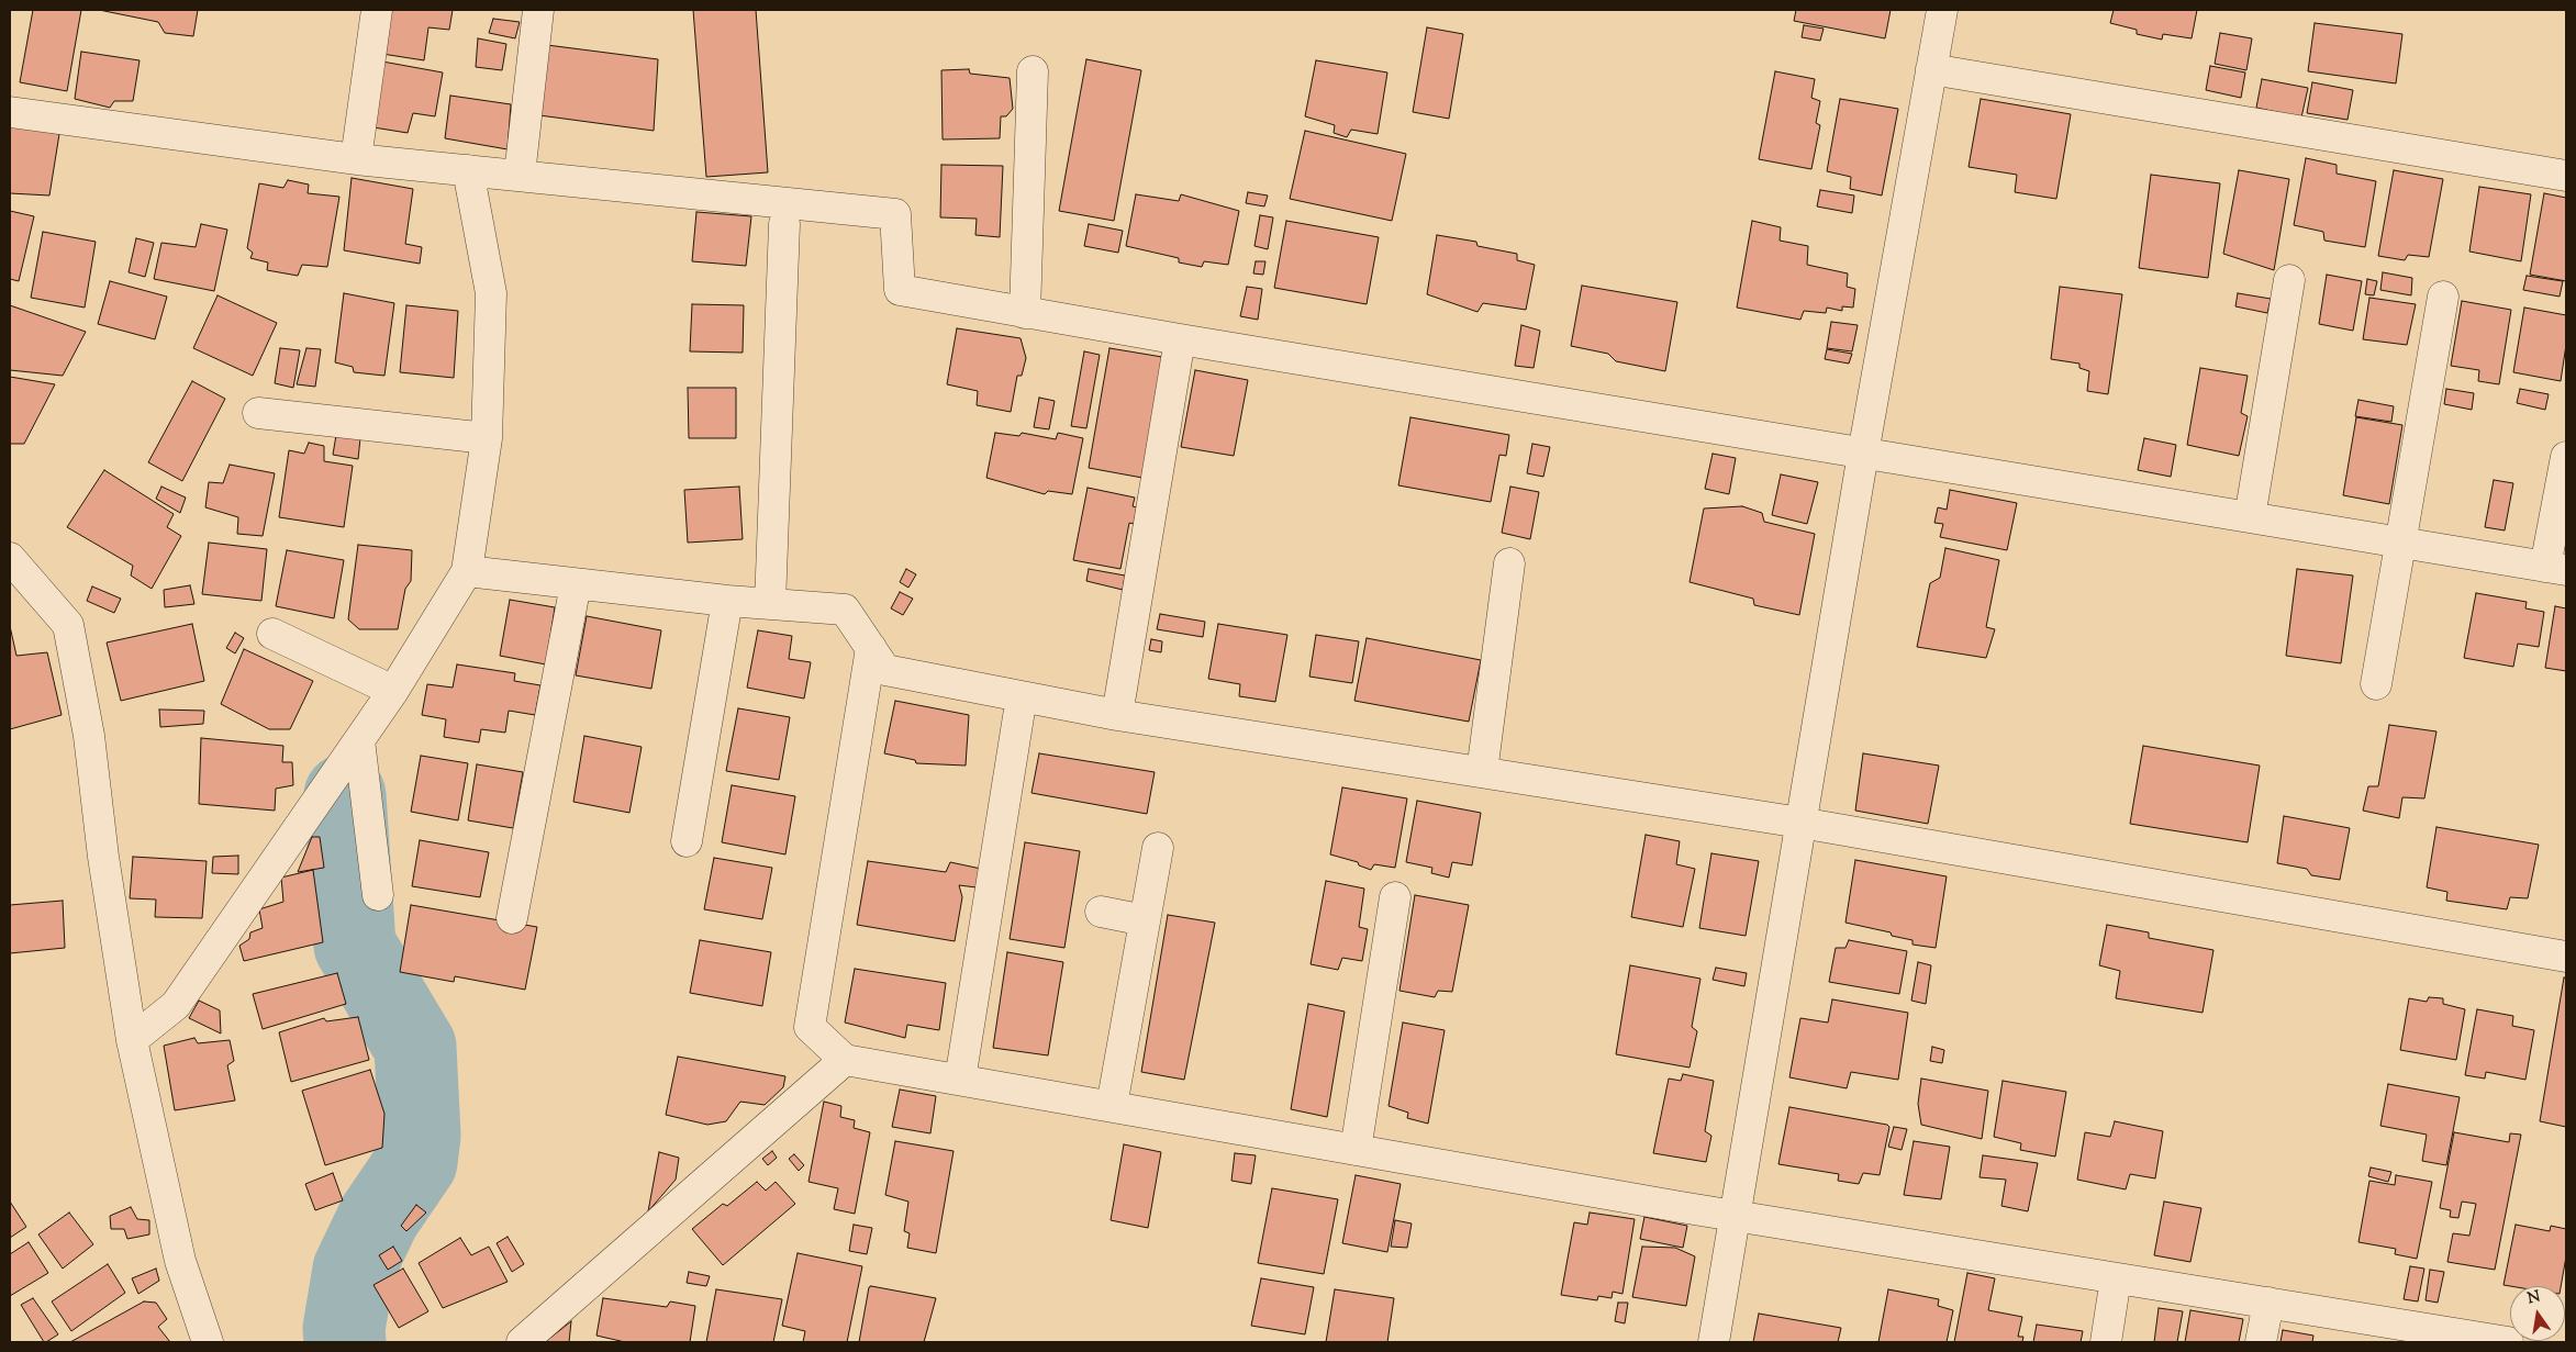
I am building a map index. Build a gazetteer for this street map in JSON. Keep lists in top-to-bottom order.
{
  "north": "top"
}
